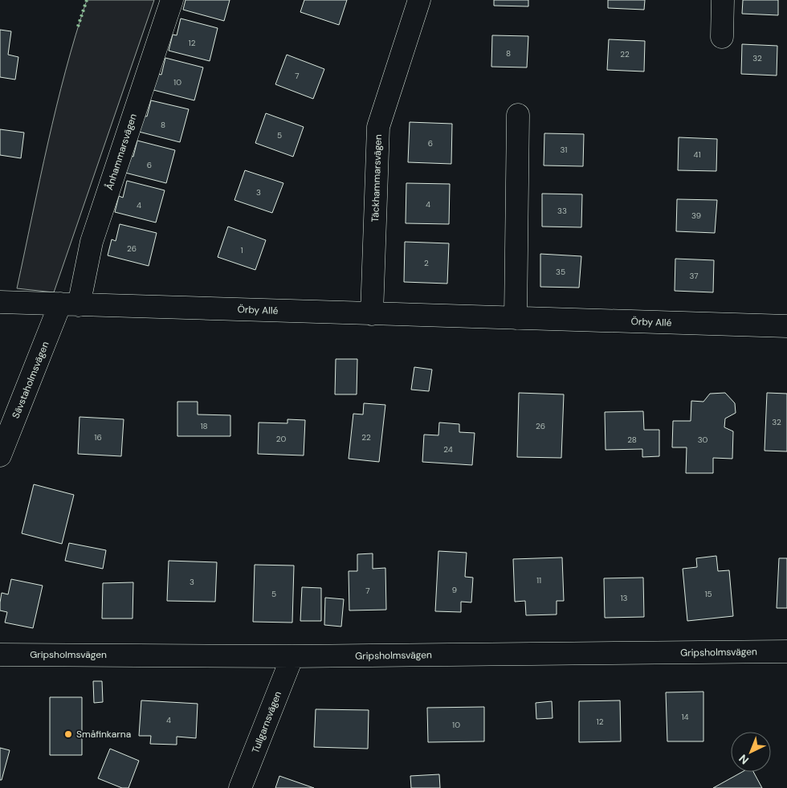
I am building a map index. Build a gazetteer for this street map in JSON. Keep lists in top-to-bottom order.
{
  "streets": {
    "street": [
      "Ånhammarsvägen",
      "Täckhammarsvägen",
      "Örby Allé",
      "Sävstaholmsvägen",
      "Gripsholmsvägen",
      "Tullgarnsvägen"
    ]
  },
  "crossings": [
    ["Ånhammarsvägen", "Örby Allé"],
    ["Ånhammarsvägen", "Sävstaholmsvägen"],
    ["Täckhammarsvägen", "Örby Allé"],
    ["Örby Allé", "Sävstaholmsvägen"],
    ["Gripsholmsvägen", "Tullgarnsvägen"]
  ],
  "places": ["Småfinkarna"],
  "house_numbers": [
    "12",
    "8",
    "22",
    "32",
    "7",
    "10",
    "8",
    "5",
    "6",
    "31",
    "41",
    "6",
    "3",
    "4",
    "4",
    "33",
    "39",
    "26",
    "1",
    "2",
    "35",
    "37",
    "32",
    "18",
    "26",
    "16",
    "22",
    "20",
    "28",
    "30",
    "24",
    "11",
    "3",
    "9",
    "7",
    "5",
    "15",
    "13",
    "14",
    "4",
    "12",
    "10"
  ],
  "north": "bottom left"
}
